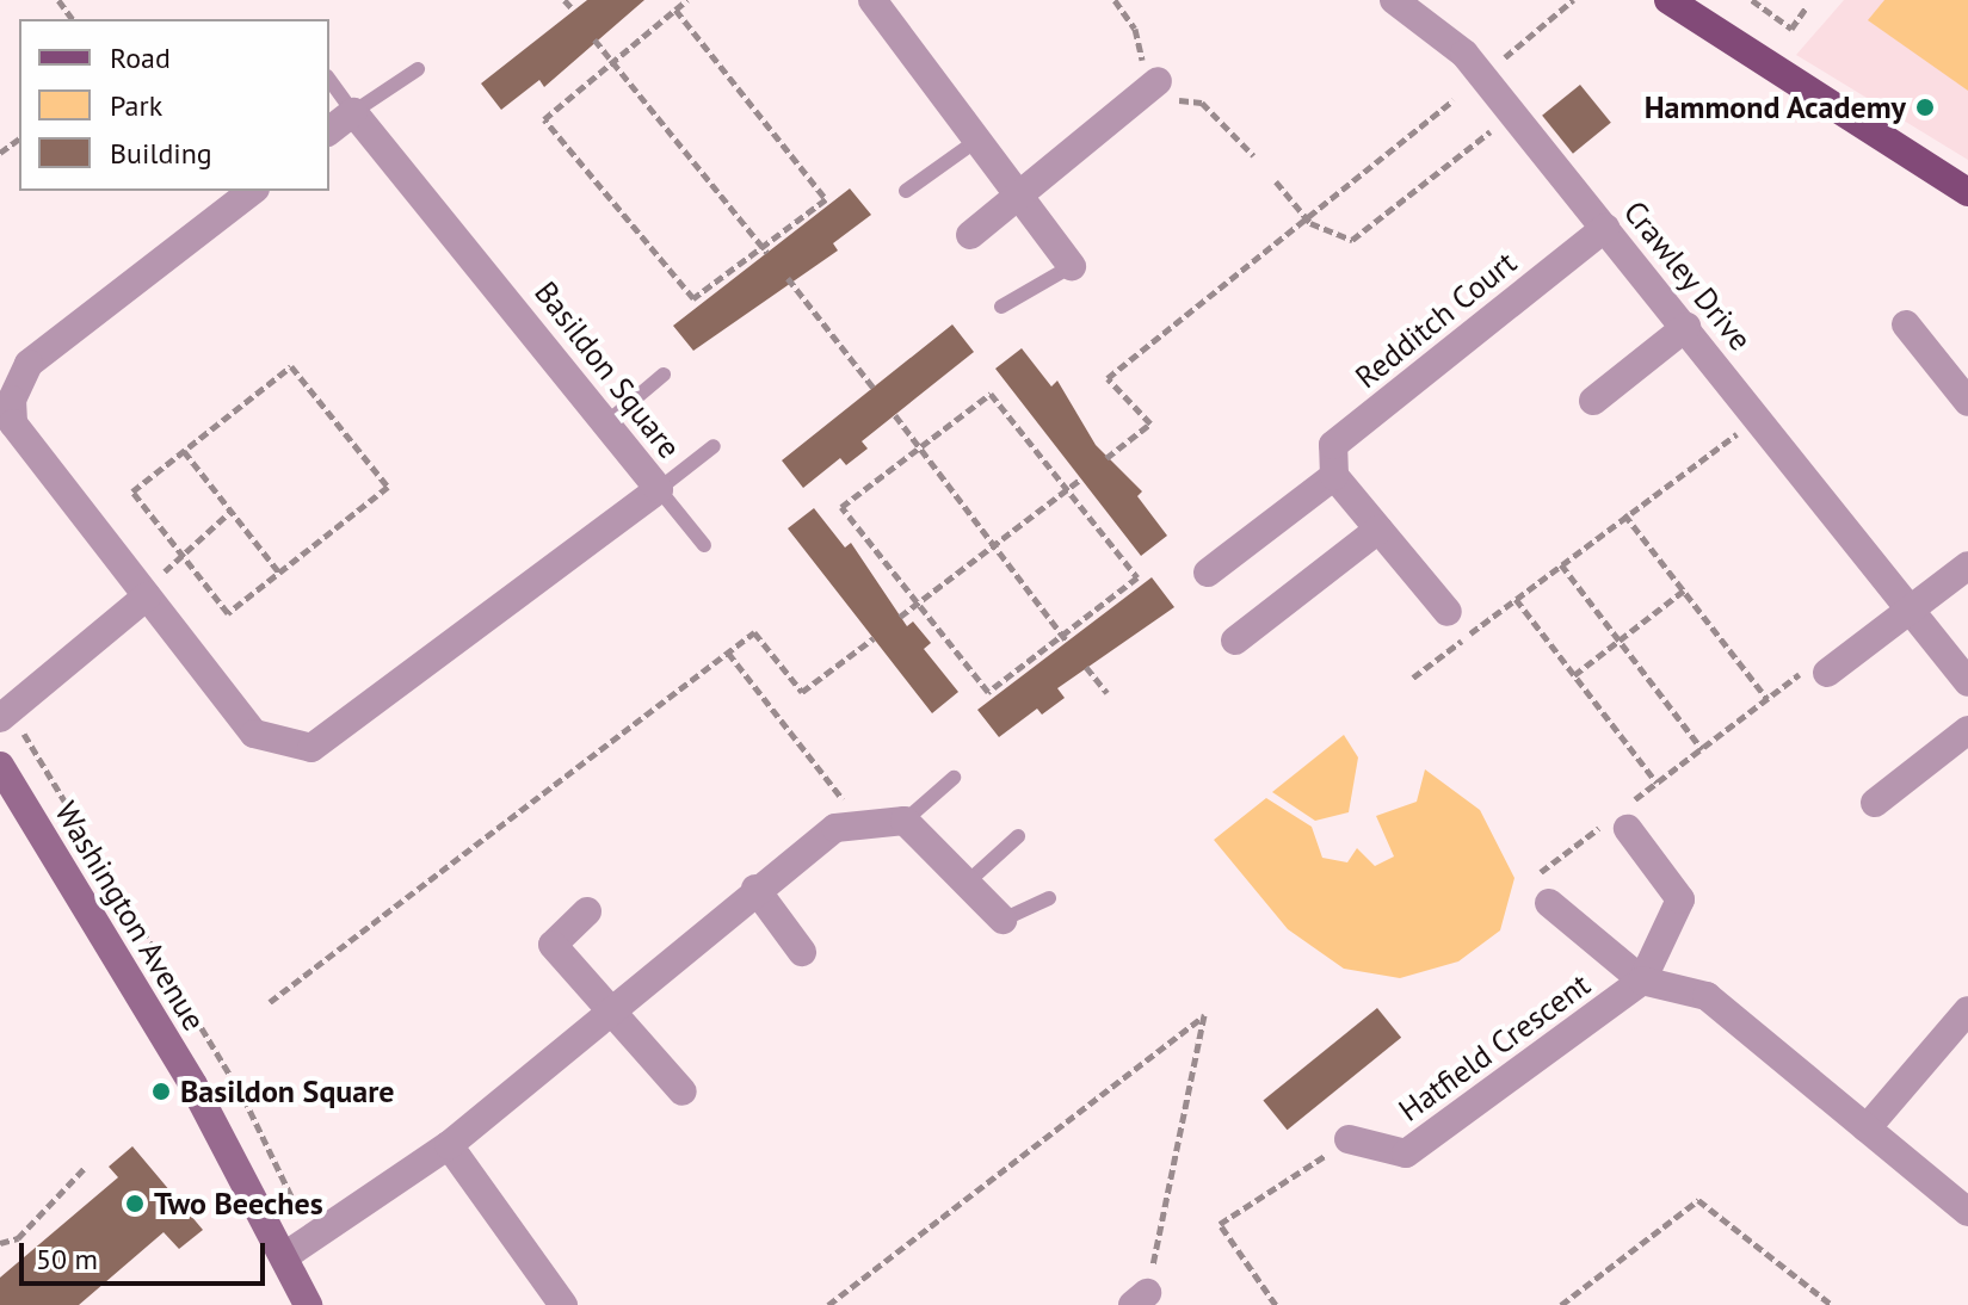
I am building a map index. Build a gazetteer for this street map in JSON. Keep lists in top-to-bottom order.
{
  "streets": {
    "street": [
      "Crawley Drive",
      "Redditch Court",
      "Basildon Square",
      "Washington Avenue",
      "Hatfield Crescent"
    ]
  },
  "crossings": [
    ["Crawley Drive", "Redditch Court"]
  ],
  "places": ["Hammond Academy", "Basildon Square", "Two Beeches"],
  "legend": ["Road", "Park", "Building"],
  "scale_bar": "50 m"
}
